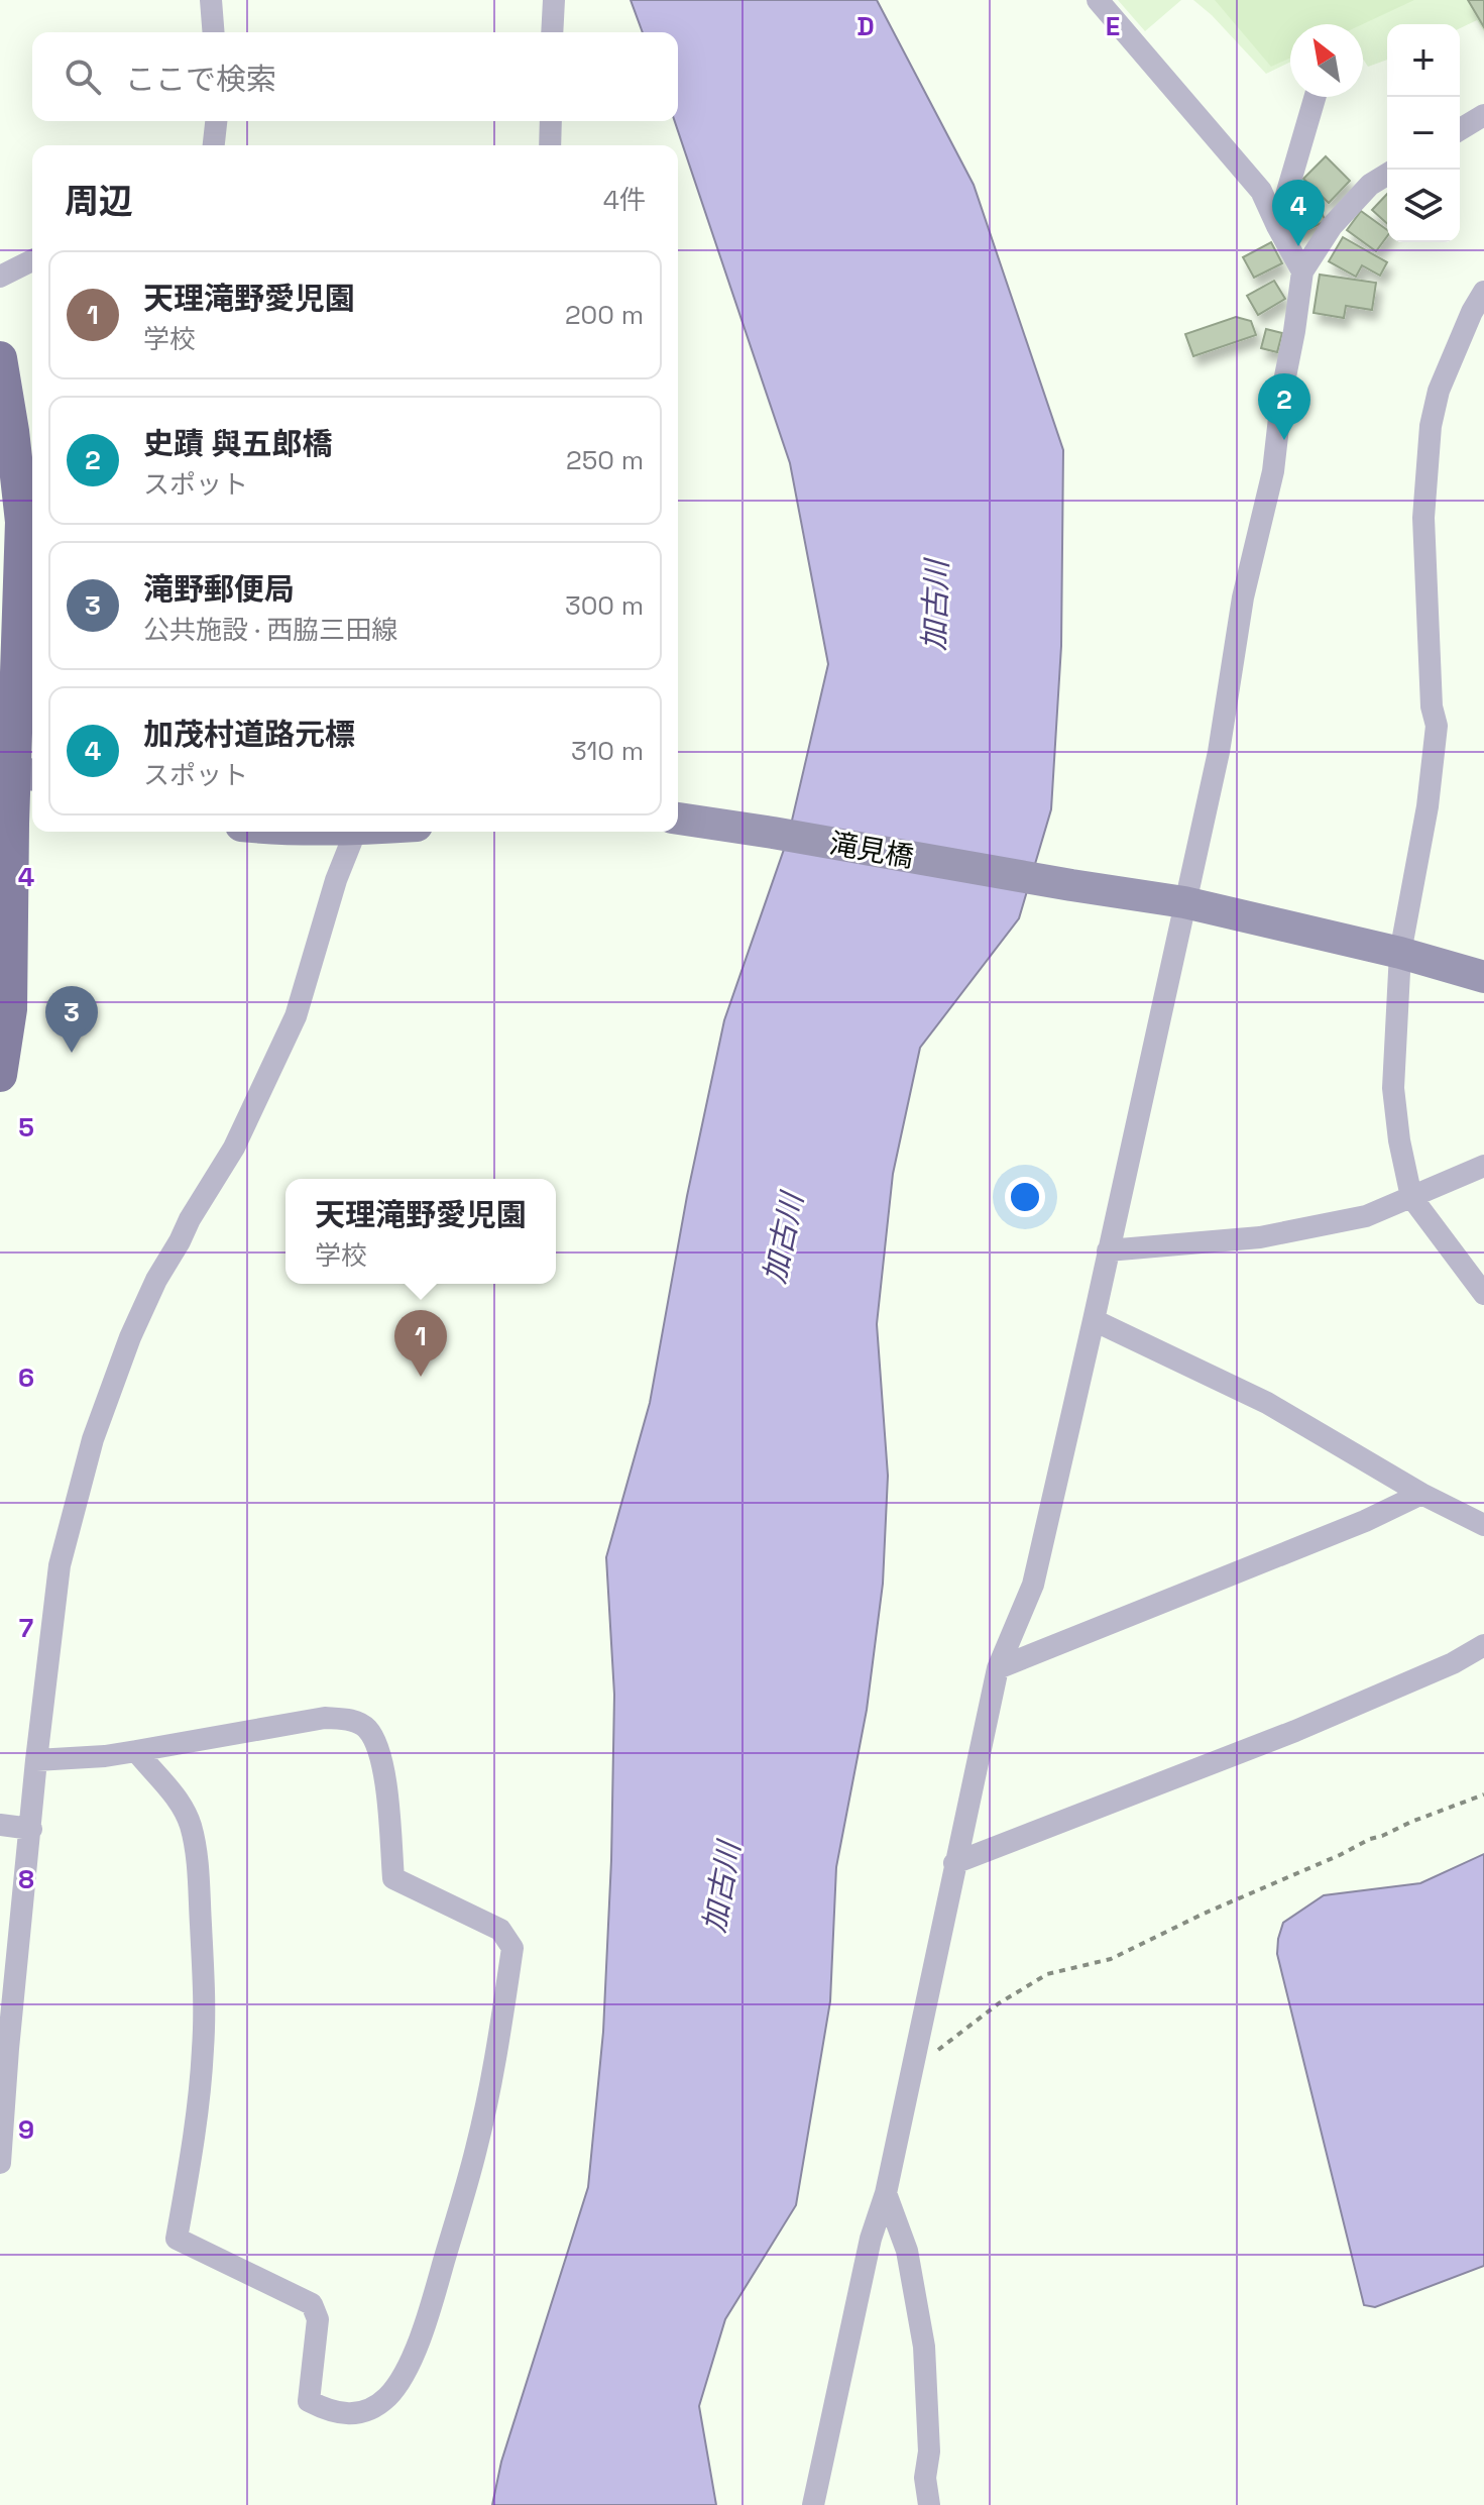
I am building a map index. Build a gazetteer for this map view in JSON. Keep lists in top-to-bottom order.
{
  "streets": {
    "street": ["滝見橋"]
  },
  "water": ["加古川"],
  "north": "top left",
  "page": {
    "map_buttons": ["+", "−"],
    "search": "ここで検索",
    "heading": ["周辺", "4件"],
    "pins": [
      "4",
      "2",
      "3",
      "1"
    ],
    "list": [
      {
        "mark": "1",
        "name": "天理滝野愛児園",
        "note": "学校",
        "value": "200 m"
      },
      {
        "mark": "2",
        "name": "史蹟 與五郎橋",
        "note": "スポット",
        "value": "250 m"
      },
      {
        "mark": "3",
        "name": "滝野郵便局",
        "note": "公共施設 · 西脇三田線",
        "value": "300 m"
      },
      {
        "mark": "4",
        "name": "加茂村道路元標",
        "note": "スポット",
        "value": "310 m"
      }
    ],
    "popup": ["天理滝野愛児園", "学校"]
  },
  "grid": {
    "columns": ["D", "E"],
    "rows": [
      "4",
      "5",
      "6",
      "7",
      "8",
      "9"
    ]
  }
}
